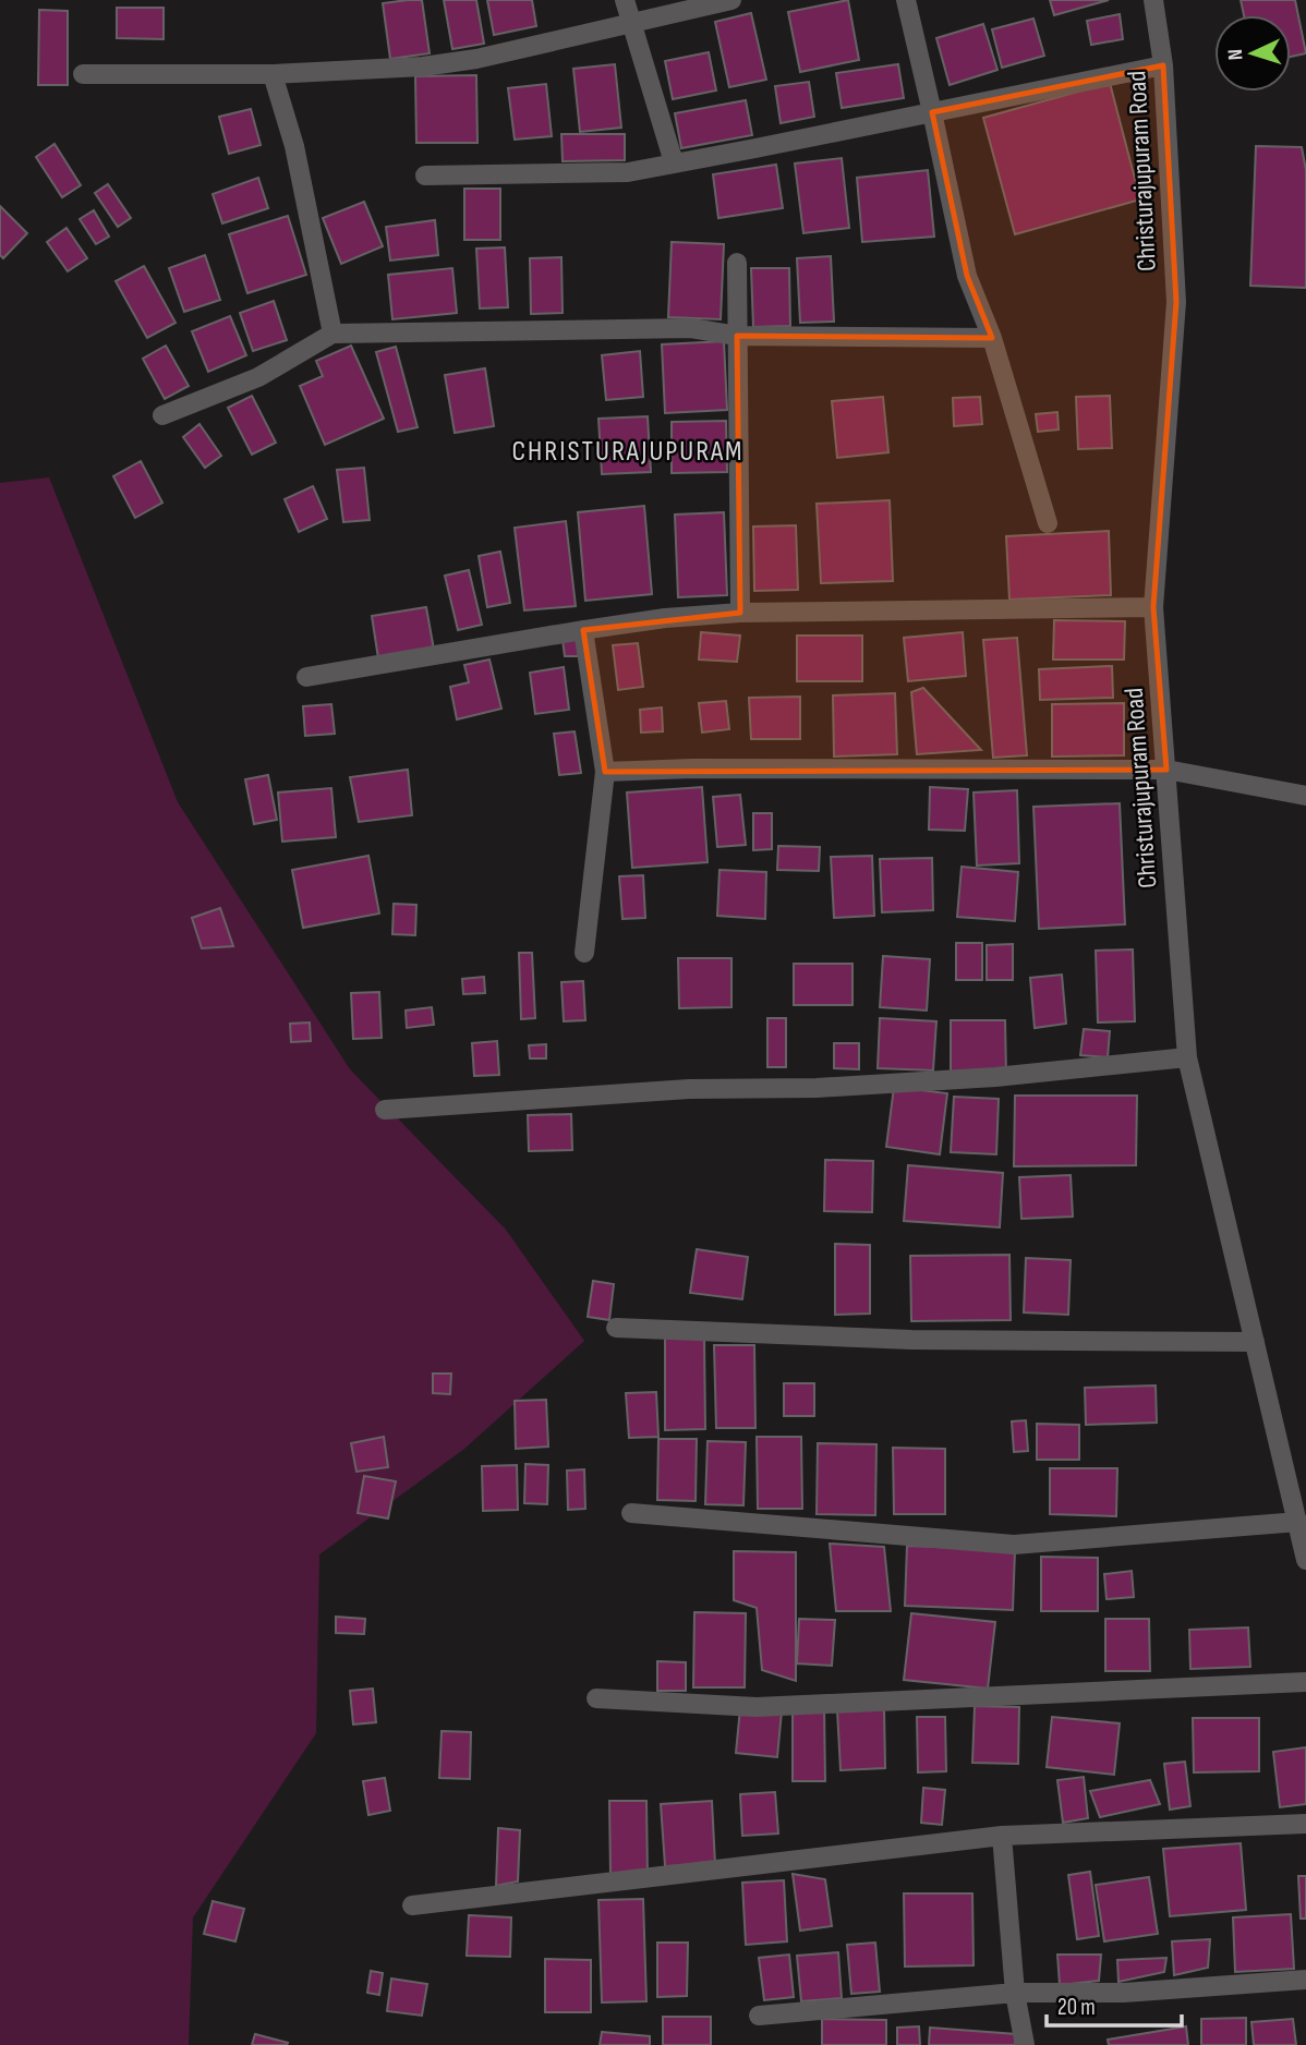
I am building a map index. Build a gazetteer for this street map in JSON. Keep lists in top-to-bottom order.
{
  "streets": {
    "street": ["Christurajupuram Road"]
  },
  "districts": ["CHRISTURAJUPURAM"],
  "scale_bar": "20 m",
  "north": "left"
}
